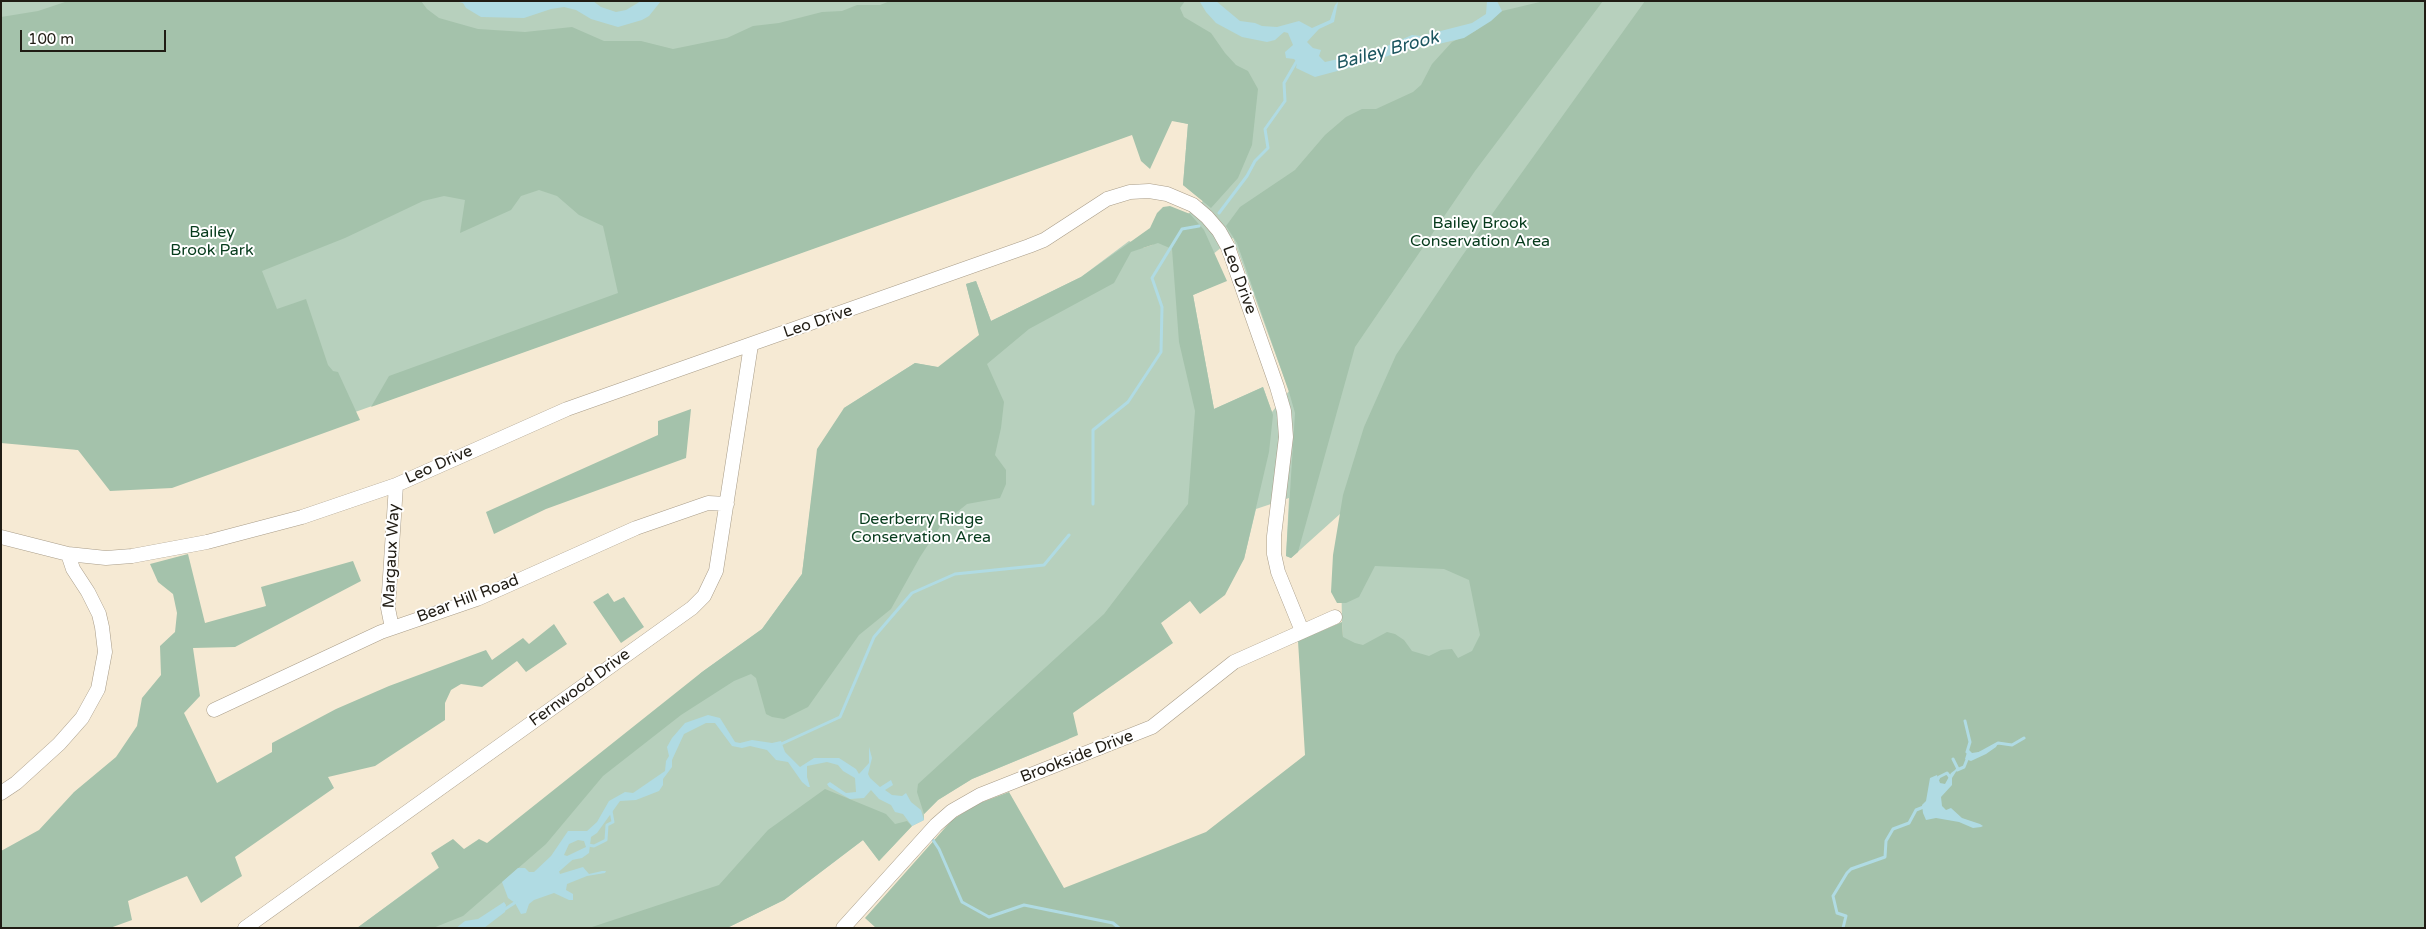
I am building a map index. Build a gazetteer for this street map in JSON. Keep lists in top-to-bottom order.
{
  "streets": {
    "street": [
      "Leo Drive",
      "Margaux Way",
      "Bear Hill Road",
      "Fernwood Drive",
      "Brookside Drive"
    ]
  },
  "crossings": [
    ["Leo Drive", "Margaux Way"],
    ["Leo Drive", "Fernwood Drive"],
    ["Leo Drive", "Brookside Drive"],
    ["Margaux Way", "Bear Hill Road"],
    ["Bear Hill Road", "Fernwood Drive"]
  ],
  "water": ["Bailey Brook"],
  "parks": ["Bailey Brook Conservation Area", "Bailey Brook Park", "Deerberry Ridge Conservation Area"],
  "scale_bar": "100 m"
}
